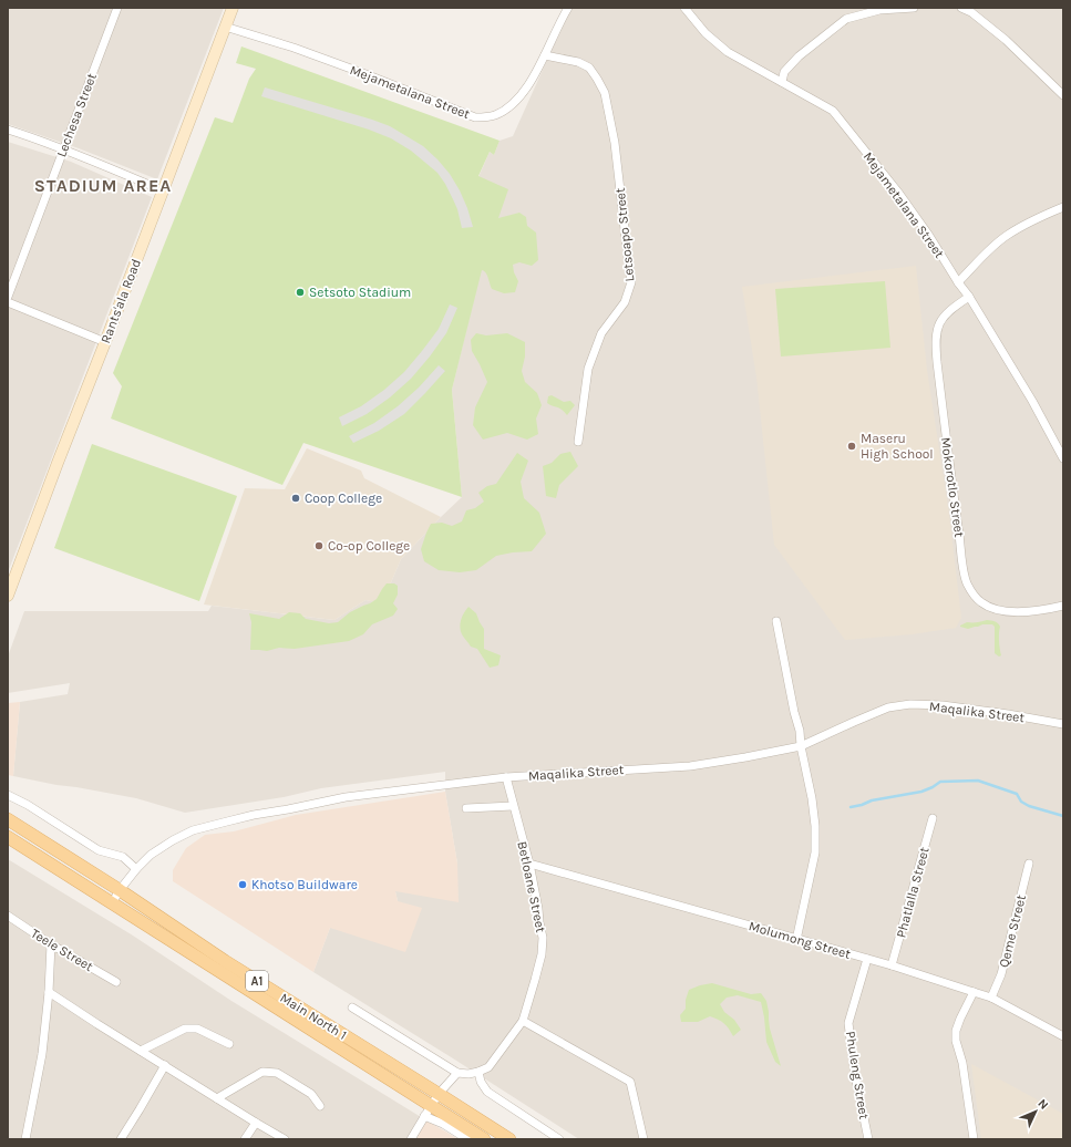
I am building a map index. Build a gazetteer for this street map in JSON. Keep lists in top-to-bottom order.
{
  "streets": {
    "main road": ["A1", "Main North 1"],
    "street": [
      "Mejametalana Street",
      "Lechesa Street",
      "Letsoapo Street",
      "Rants'ala Road",
      "Mokorotlo Street",
      "Maqalika Street",
      "Betloane Street",
      "Phatlalla Street",
      "Qeme Street",
      "Molumong Street",
      "Teele Street",
      "Phuleng Street"
    ]
  },
  "crossings": [
    ["Mejametalana Street", "Letsoapo Street"],
    ["Mejametalana Street", "Rants'ala Road"],
    ["Mejametalana Street", "Mokorotlo Street"],
    ["Maqalika Street", "Betloane Street"],
    ["Maqalika Street", "Main North 1"],
    ["Betloane Street", "Molumong Street"],
    ["Phatlalla Street", "Molumong Street"],
    ["Qeme Street", "Molumong Street"],
    ["Molumong Street", "Phuleng Street"]
  ],
  "districts": ["STADIUM AREA"],
  "places": [
    "Setsoto Stadium",
    "Maseru High School",
    "Coop College",
    "Co-op College",
    "Khotso Buildware"
  ],
  "north": "top right"
}
